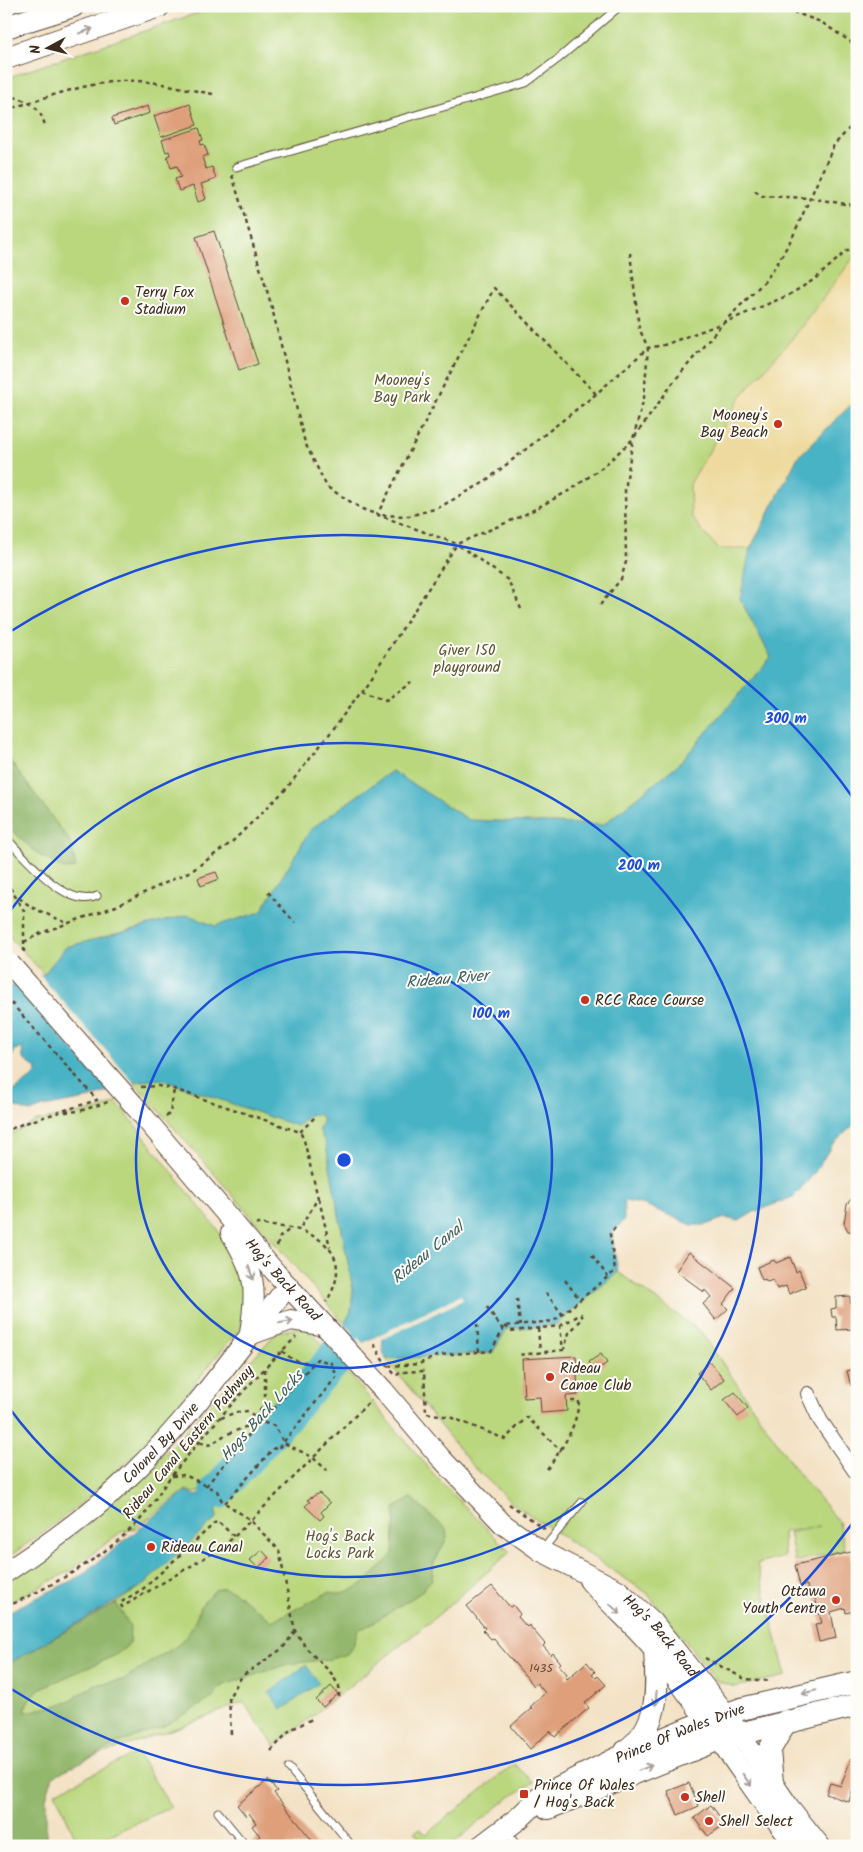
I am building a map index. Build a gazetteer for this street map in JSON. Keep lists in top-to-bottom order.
{
  "streets": {
    "main road": ["Hog's Back Road", "Colonel By Drive", "Prince Of Wales Drive"],
    "path": ["Rideau Canal Eastern Pathway"]
  },
  "crossings": [
    ["Hog's Back Road", "Colonel By Drive"],
    ["Hog's Back Road", "Prince Of Wales Drive"]
  ],
  "water": ["Rideau River", "Rideau Canal", "Hogs Back Locks"],
  "parks": ["Mooney's Bay Park", "Giver 150 playground", "Hog's Back Locks Park"],
  "places": {
    "other": [
      "Terry Fox Stadium",
      "Mooney's Bay Beach",
      "RCC Race Course",
      "Rideau Canoe Club",
      "Rideau Canal",
      "Ottawa Youth Centre",
      "Shell",
      "Shell Select"
    ],
    "transit": ["Prince Of Wales / Hog's Back"]
  },
  "house_numbers": ["1435"],
  "north": "left",
  "rings": ["300 m", "200 m", "100 m"]
}
